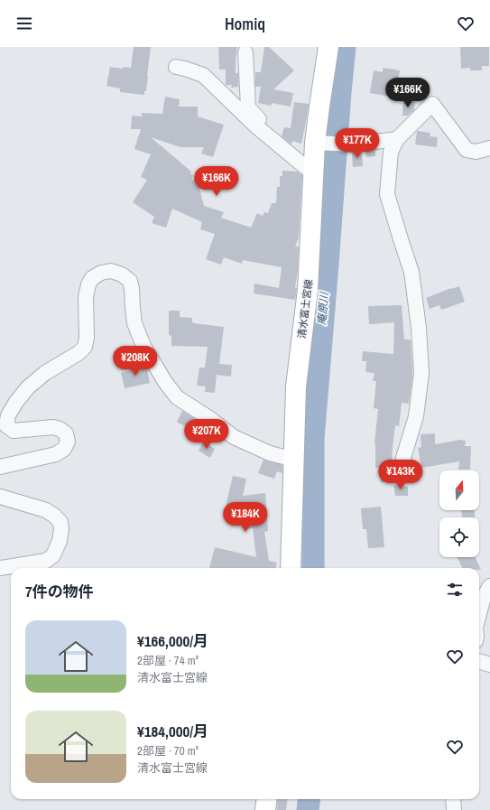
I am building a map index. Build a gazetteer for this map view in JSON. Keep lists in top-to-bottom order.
{
  "streets": {
    "main road": ["清水富士宮線"]
  },
  "water": ["庵原川"],
  "north": "top",
  "page": {
    "header": "Homiq",
    "price": [
      "¥166K",
      "¥177K",
      "¥166K",
      "¥208K",
      "¥207K",
      "¥143K",
      "¥184K"
    ],
    "heading": "7件の物件",
    "list": [
      {
        "name": "¥166,000/月",
        "note": "2部屋 · 74 m² · 清水富士宮線"
      },
      {
        "name": "¥184,000/月",
        "note": "2部屋 · 70 m² · 清水富士宮線"
      }
    ]
  }
}
